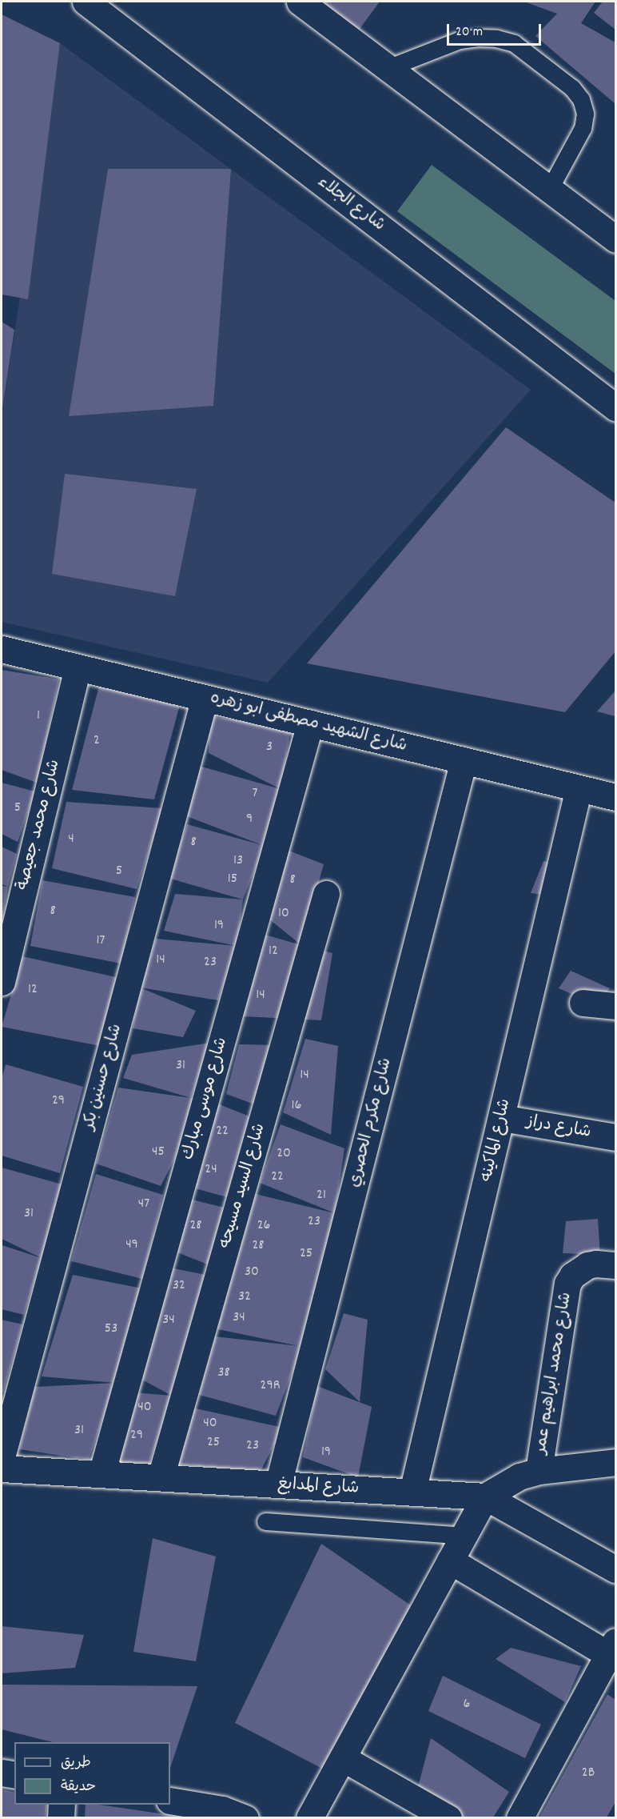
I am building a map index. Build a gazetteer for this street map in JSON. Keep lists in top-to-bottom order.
{
  "streets": {
    "street": [
      "شارع الجلاء",
      "شارع الشهيد مصطفى ابو زهره",
      "شارع محمد جعيصة",
      "شارع حسنين بكر",
      "شارع موسى مبارك",
      "شارع مكرم الحصري",
      "شارع دراز",
      "شارع الماكينه",
      "شارع السيد مسيحه",
      "شارع محمد ابراهيم عمر",
      "شارع المدابغ"
    ]
  },
  "crossings": [
    ["شارع الشهيد مصطفى ابو زهره", "شارع محمد جعيصة"],
    ["شارع الشهيد مصطفى ابو زهره", "شارع حسنين بكر"],
    ["شارع الشهيد مصطفى ابو زهره", "شارع موسى مبارك"],
    ["شارع الشهيد مصطفى ابو زهره", "شارع مكرم الحصري"],
    ["شارع الشهيد مصطفى ابو زهره", "شارع الماكينه"],
    ["شارع موسى مبارك", "شارع المدابغ"],
    ["شارع مكرم الحصري", "شارع المدابغ"],
    ["شارع دراز", "شارع الماكينه"],
    ["شارع الماكينه", "شارع المدابغ"],
    ["شارع السيد مسيحه", "شارع المدابغ"]
  ],
  "house_numbers": [
    "1",
    "2",
    "3",
    "7",
    "5",
    "9",
    "4",
    "8",
    "13",
    "5",
    "15",
    "8",
    "8",
    "10",
    "19",
    "17",
    "12",
    "14",
    "23",
    "12",
    "14",
    "31",
    "14",
    "29",
    "16",
    "22",
    "45",
    "20",
    "24",
    "22",
    "21",
    "47",
    "31",
    "23",
    "28",
    "26",
    "49",
    "28",
    "25",
    "30",
    "32",
    "32",
    "34",
    "34",
    "53",
    "38",
    "29R",
    "40",
    "40",
    "31",
    "29",
    "25",
    "23",
    "19",
    "6",
    "2B"
  ],
  "legend": ["طريق", "حديقة"],
  "scale_bar": "20 m"
}
